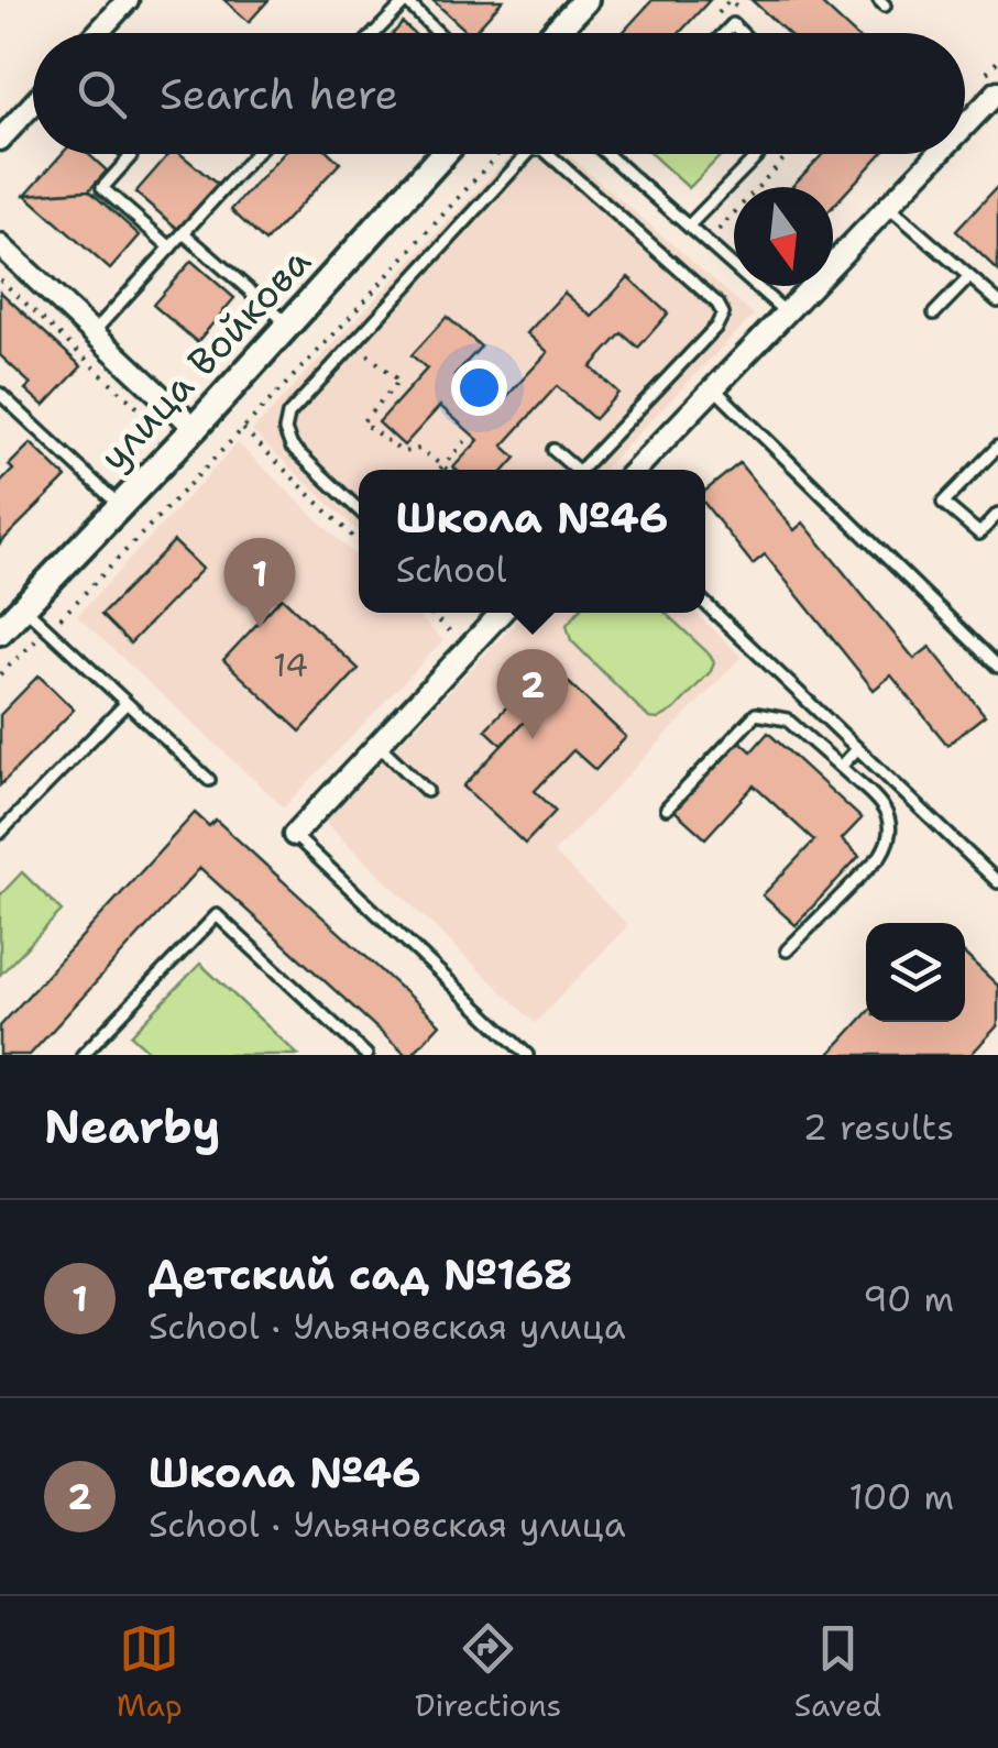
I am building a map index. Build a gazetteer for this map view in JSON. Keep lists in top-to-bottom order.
{
  "streets": {
    "street": ["улица Войкова"]
  },
  "house_numbers": ["14"],
  "north": "bottom",
  "page": {
    "search": "Search here",
    "popup": ["Школа №46", "School"],
    "pins": ["1", "2"],
    "heading": ["Nearby", "2 results"],
    "list": [
      {
        "mark": "1",
        "name": "Детский сад №168",
        "note": "School · Ульяновская улица",
        "value": "90 m"
      },
      {
        "mark": "2",
        "name": "Школа №46",
        "note": "School · Ульяновская улица",
        "value": "100 m"
      }
    ],
    "nav": ["Map", "Directions", "Saved"]
  }
}
